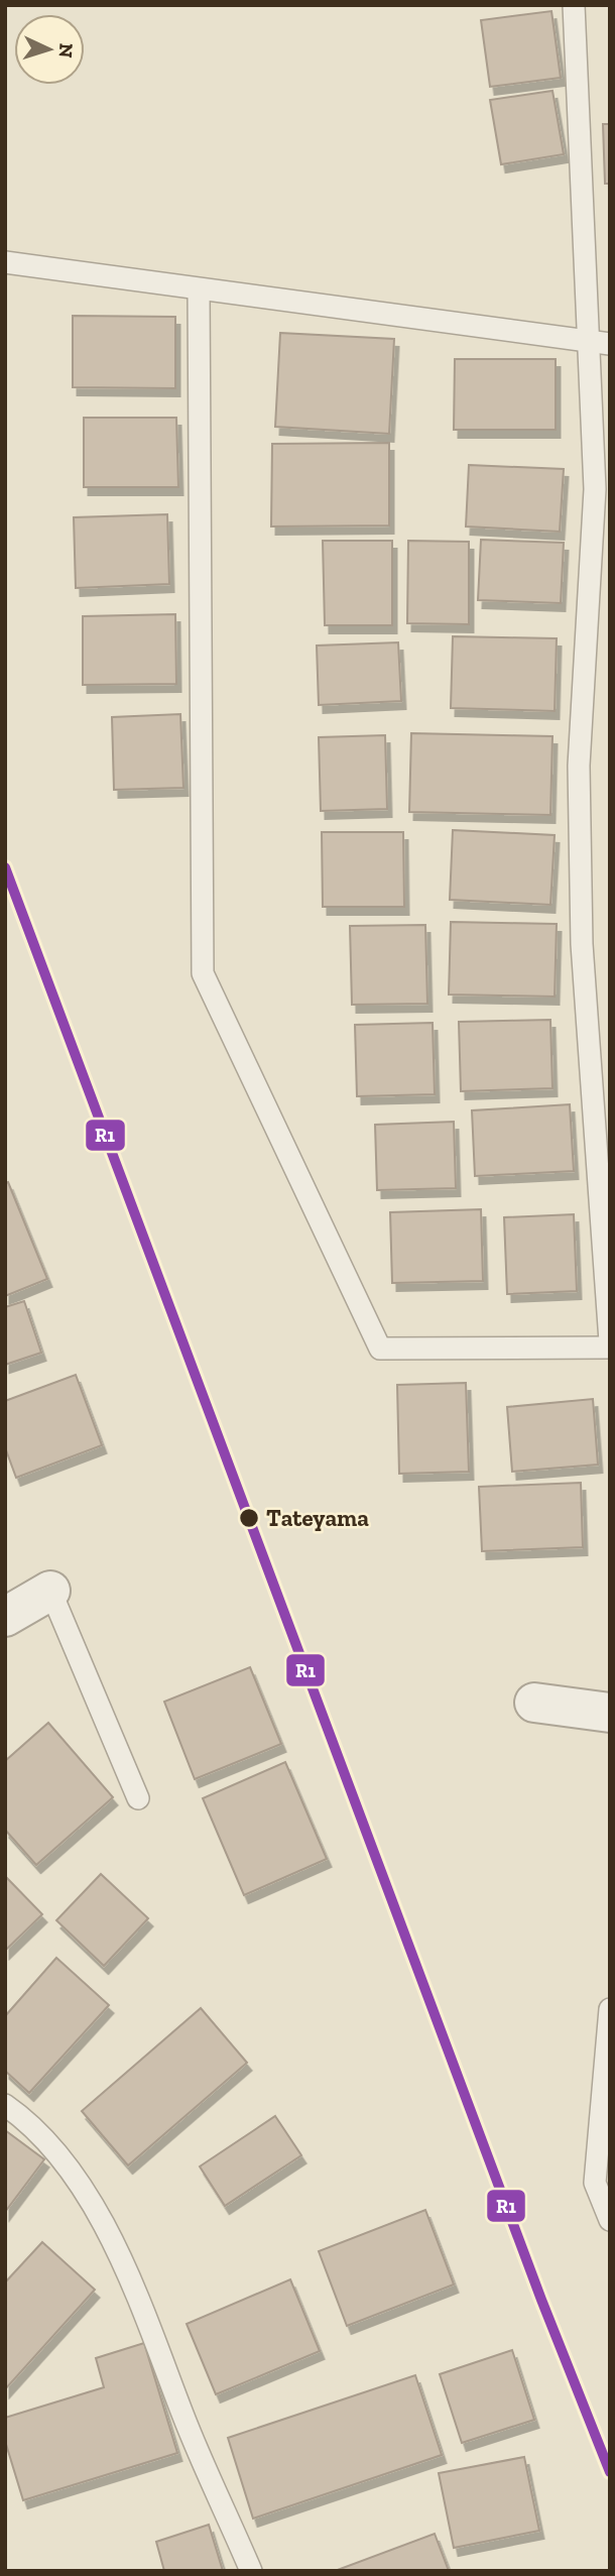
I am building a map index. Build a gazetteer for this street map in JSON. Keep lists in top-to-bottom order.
{
  "places": ["Tateyama"],
  "lines": ["transit line R1"],
  "north": "right"
}
